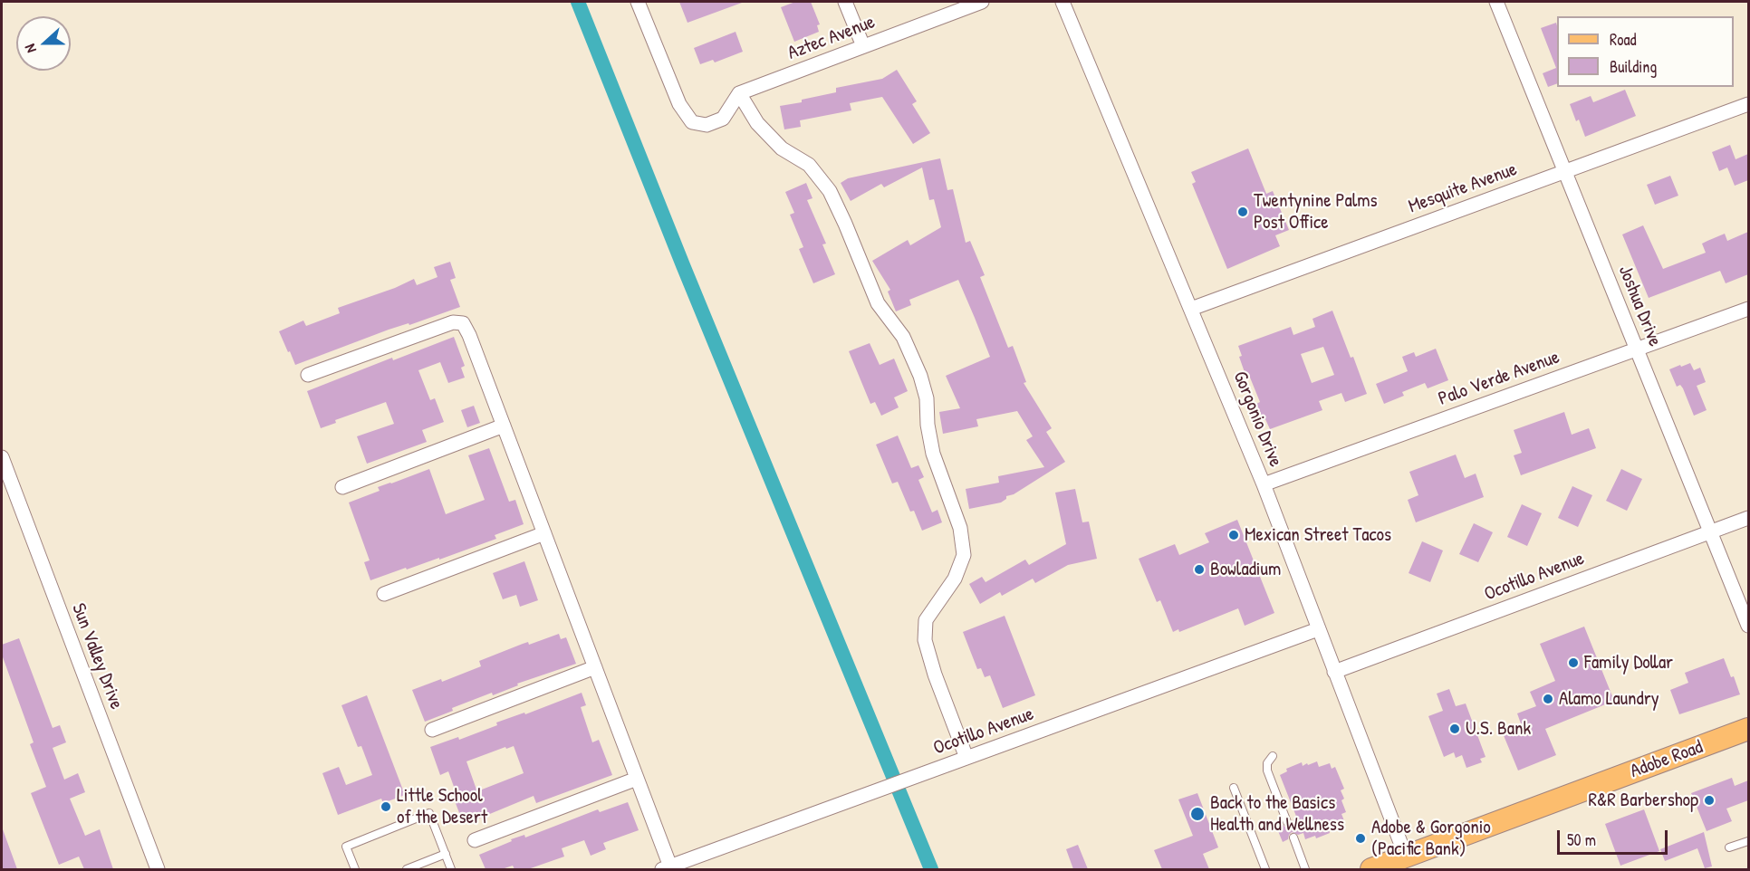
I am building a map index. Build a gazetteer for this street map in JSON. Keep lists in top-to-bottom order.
{
  "streets": {
    "main road": ["Adobe Road"],
    "street": [
      "Aztec Avenue",
      "Mesquite Avenue",
      "Joshua Drive",
      "Palo Verde Avenue",
      "Gorgonio Drive",
      "Ocotillo Avenue",
      "Sun Valley Drive"
    ]
  },
  "crossings": [
    ["Mesquite Avenue", "Joshua Drive"],
    ["Mesquite Avenue", "Gorgonio Drive"],
    ["Joshua Drive", "Palo Verde Avenue"],
    ["Joshua Drive", "Ocotillo Avenue"],
    ["Palo Verde Avenue", "Gorgonio Drive"],
    ["Gorgonio Drive", "Ocotillo Avenue"],
    ["Gorgonio Drive", "Adobe Road"]
  ],
  "places": [
    "Twentynine Palms Post Office",
    "Mexican Street Tacos",
    "Bowladium",
    "Family Dollar",
    "Alamo Laundry",
    "U.S. Bank",
    "R&R Barbershop",
    "Little School of the Desert",
    "Back to the Basics Health and Wellness",
    "Adobe & Gorgonio (Pacific Bank)"
  ],
  "legend": ["Road", "Building"],
  "scale_bar": "50 m",
  "north": "left"
}
